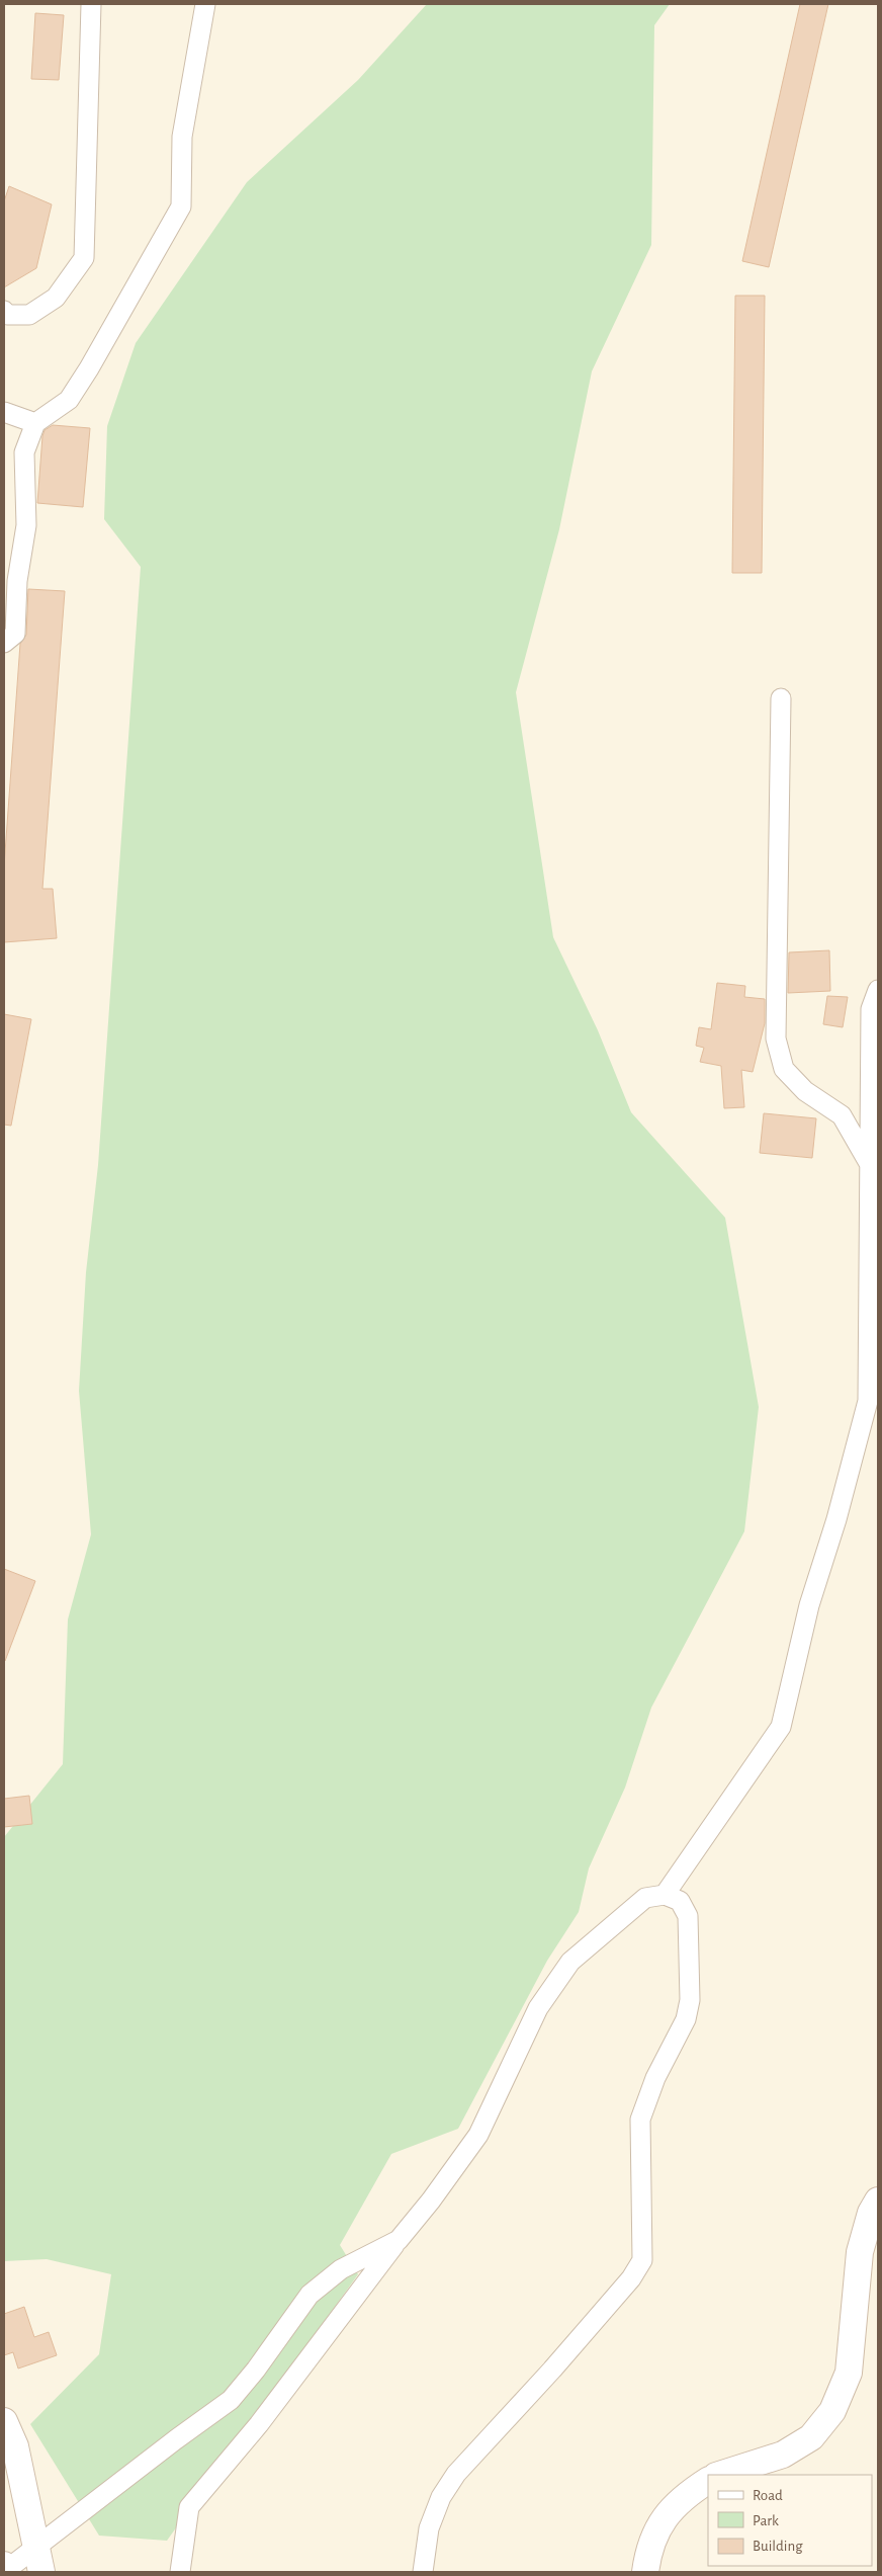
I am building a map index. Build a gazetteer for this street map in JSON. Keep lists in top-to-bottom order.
{
  "legend": ["Road", "Park", "Building"]
}
